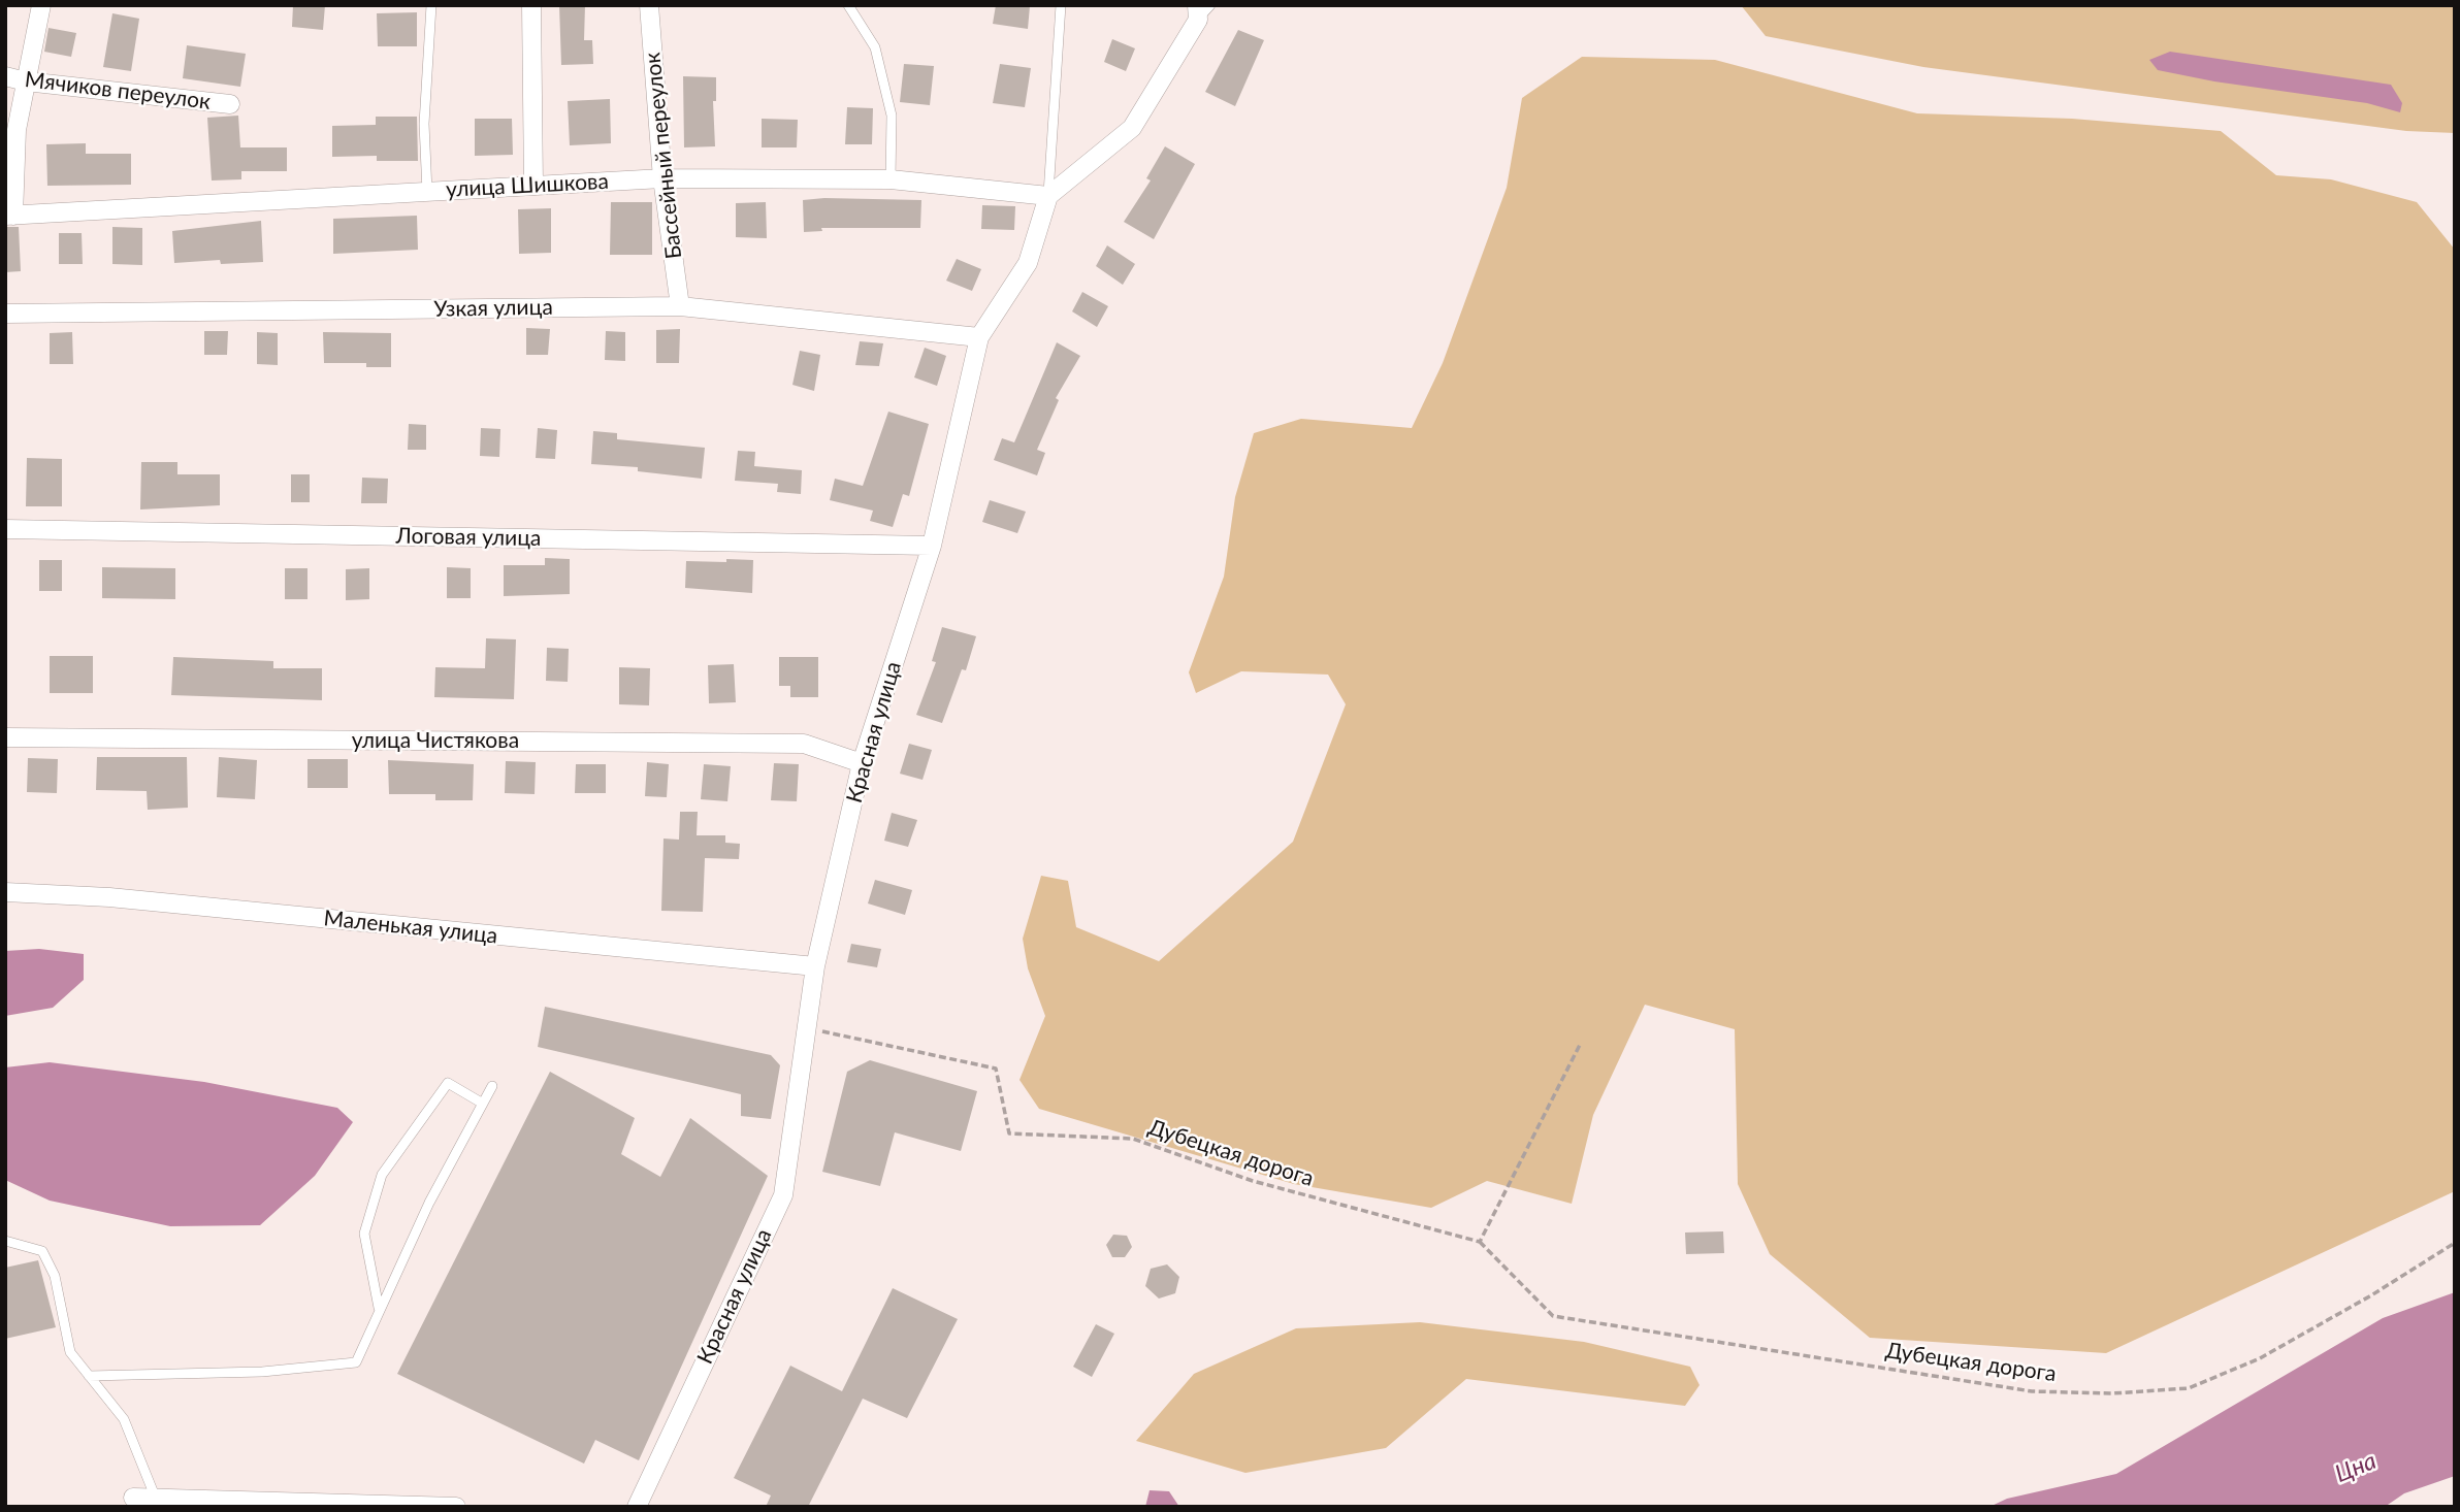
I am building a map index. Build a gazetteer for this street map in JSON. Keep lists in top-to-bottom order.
{
  "streets": {
    "street": [
      "Мячиков переулок",
      "Бассейный переулок",
      "улица Шишкова",
      "Узкая улица",
      "Логовая улица",
      "Красная улица",
      "улица Чистякова",
      "Маленькая улица"
    ],
    "path": ["Дубецкая дорога"]
  },
  "crossings": [
    ["Бассейный переулок", "улица Шишкова"],
    ["Бассейный переулок", "Узкая улица"],
    ["улица Шишкова", "Красная улица"],
    ["Узкая улица", "Красная улица"],
    ["Логовая улица", "Красная улица"],
    ["Красная улица", "улица Чистякова"],
    ["Красная улица", "Маленькая улица"],
    ["Красная улица", "Дубецкая дорога"]
  ],
  "water": ["Цна"]
}
